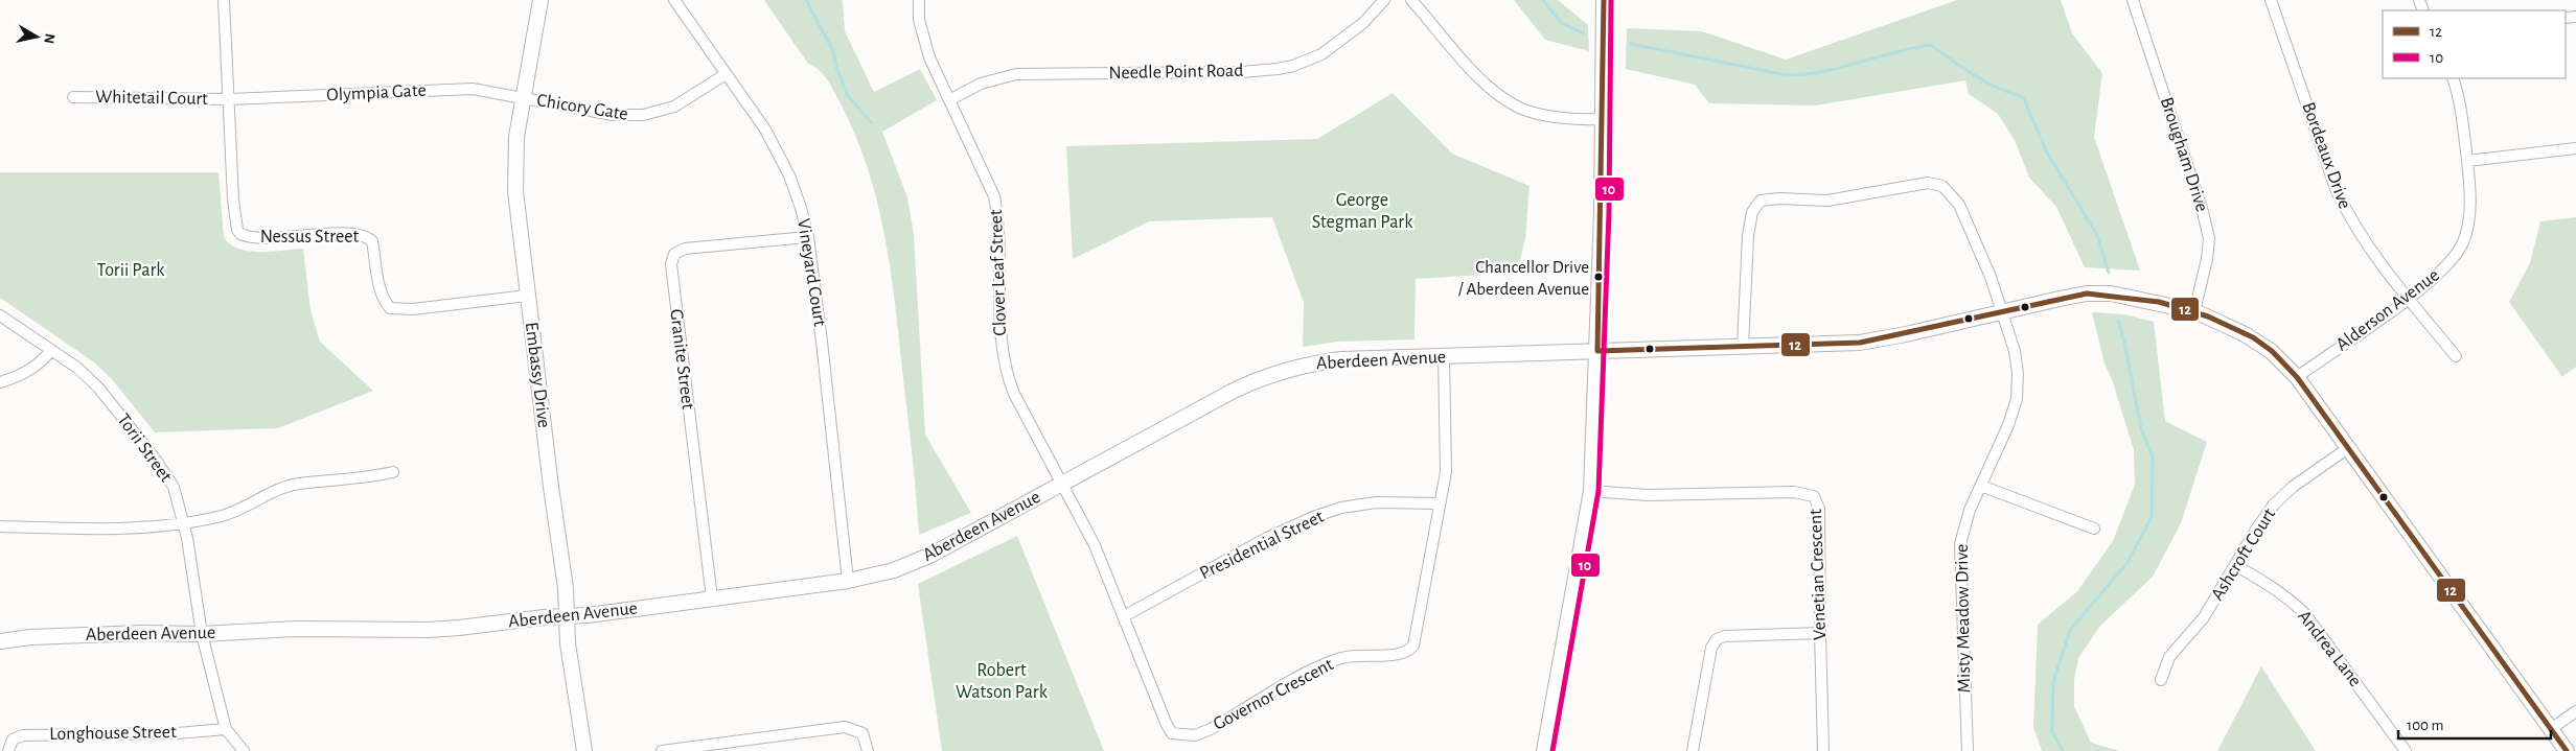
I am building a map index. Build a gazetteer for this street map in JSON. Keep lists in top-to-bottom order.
{
  "streets": {
    "street": [
      "Needle Point Road",
      "Olympia Gate",
      "Whitetail Court",
      "Chicory Gate",
      "Brougham Drive",
      "Bordeaux Drive",
      "Nessus Street",
      "Vineyard Court",
      "Clover Leaf Street",
      "Alderson Avenue",
      "Granite Street",
      "Aberdeen Avenue",
      "Embassy Drive",
      "Torii Street",
      "Presidential Street",
      "Ashcroft Court",
      "Venetian Crescent",
      "Misty Meadow Drive",
      "Andrea Lane",
      "Governor Crescent",
      "Longhouse Street"
    ]
  },
  "crossings": [
    ["Needle Point Road", "Clover Leaf Street"],
    ["Olympia Gate", "Whitetail Court"],
    ["Olympia Gate", "Chicory Gate"],
    ["Olympia Gate", "Nessus Street"],
    ["Olympia Gate", "Embassy Drive"],
    ["Whitetail Court", "Nessus Street"],
    ["Chicory Gate", "Vineyard Court"],
    ["Chicory Gate", "Embassy Drive"],
    ["Brougham Drive", "Aberdeen Avenue"],
    ["Bordeaux Drive", "Alderson Avenue"],
    ["Nessus Street", "Embassy Drive"],
    ["Vineyard Court", "Granite Street"],
    ["Vineyard Court", "Aberdeen Avenue"],
    ["Clover Leaf Street", "Aberdeen Avenue"],
    ["Clover Leaf Street", "Governor Crescent"],
    ["Alderson Avenue", "Aberdeen Avenue"],
    ["Granite Street", "Aberdeen Avenue"],
    ["Aberdeen Avenue", "Embassy Drive"],
    ["Aberdeen Avenue", "Torii Street"],
    ["Aberdeen Avenue", "Ashcroft Court"],
    ["Aberdeen Avenue", "Misty Meadow Drive"],
    ["Aberdeen Avenue", "Governor Crescent"],
    ["Torii Street", "Longhouse Street"],
    ["Presidential Street", "Governor Crescent"],
    ["Ashcroft Court", "Andrea Lane"]
  ],
  "parks": ["George Stegman Park", "Torii Park", "Robert Watson Park"],
  "places": ["Chancellor Drive / Aberdeen Avenue"],
  "lines": ["transit line 12", "transit line 10"],
  "legend": ["12", "10"],
  "scale_bar": "100 m",
  "north": "right"
}
